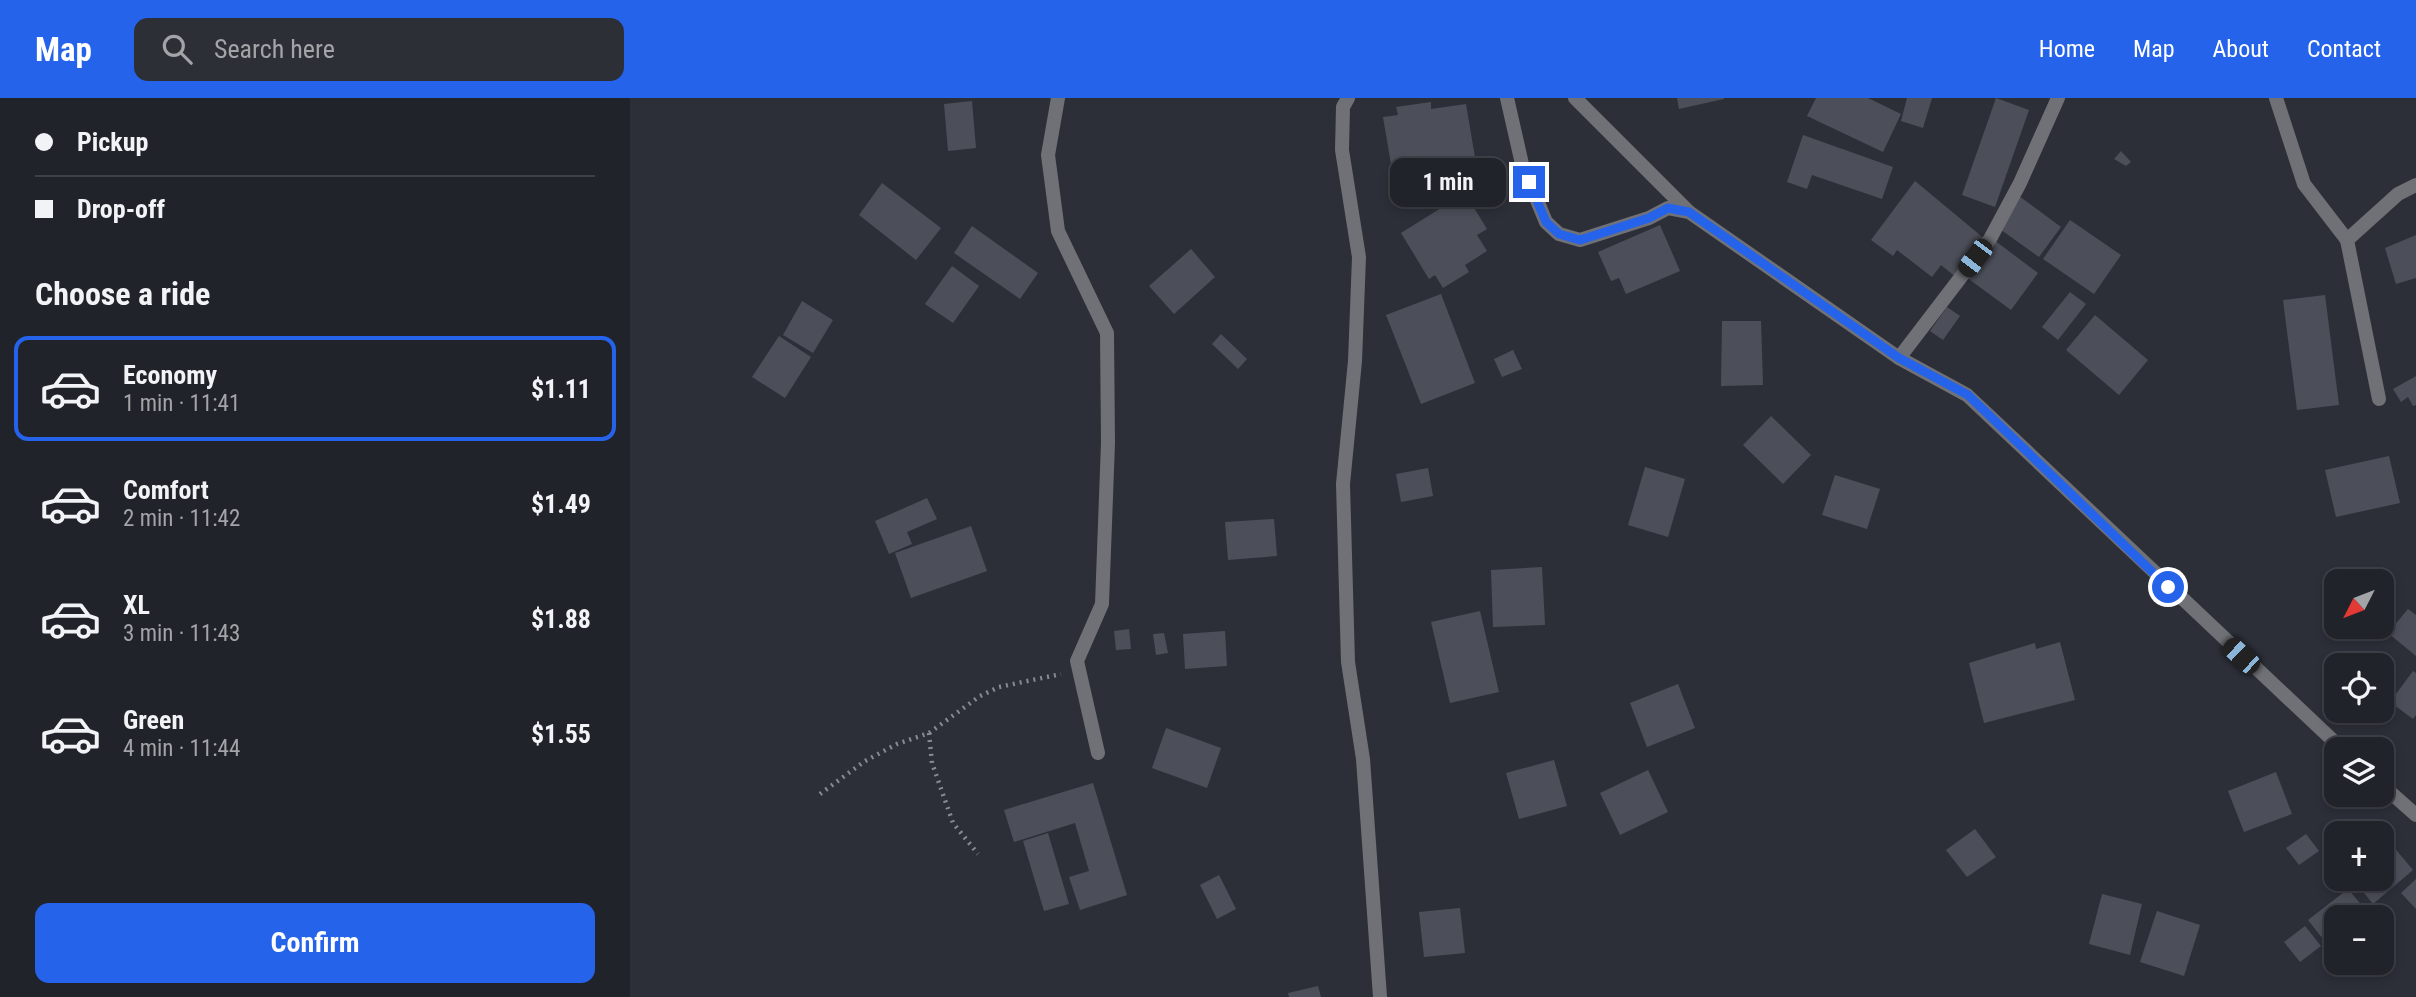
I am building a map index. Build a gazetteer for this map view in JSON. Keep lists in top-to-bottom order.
{
  "north": "bottom left",
  "page": {
    "header": "Map",
    "search": "Search here",
    "nav": [
      "Home",
      "Map",
      "About",
      "Contact"
    ],
    "banner": ["Pickup", "Drop-off"],
    "bubble": "1 min",
    "heading": "Choose a ride",
    "list": [
      {
        "name": "Economy",
        "note": "1 min · 11:41",
        "value": "$1.11"
      },
      {
        "name": "Comfort",
        "note": "2 min · 11:42",
        "value": "$1.49"
      },
      {
        "name": "XL",
        "note": "3 min · 11:43",
        "value": "$1.88"
      },
      {
        "name": "Green",
        "note": "4 min · 11:44",
        "value": "$1.55"
      }
    ],
    "map_buttons": ["+", "−"],
    "buttons": "Confirm"
  }
}
